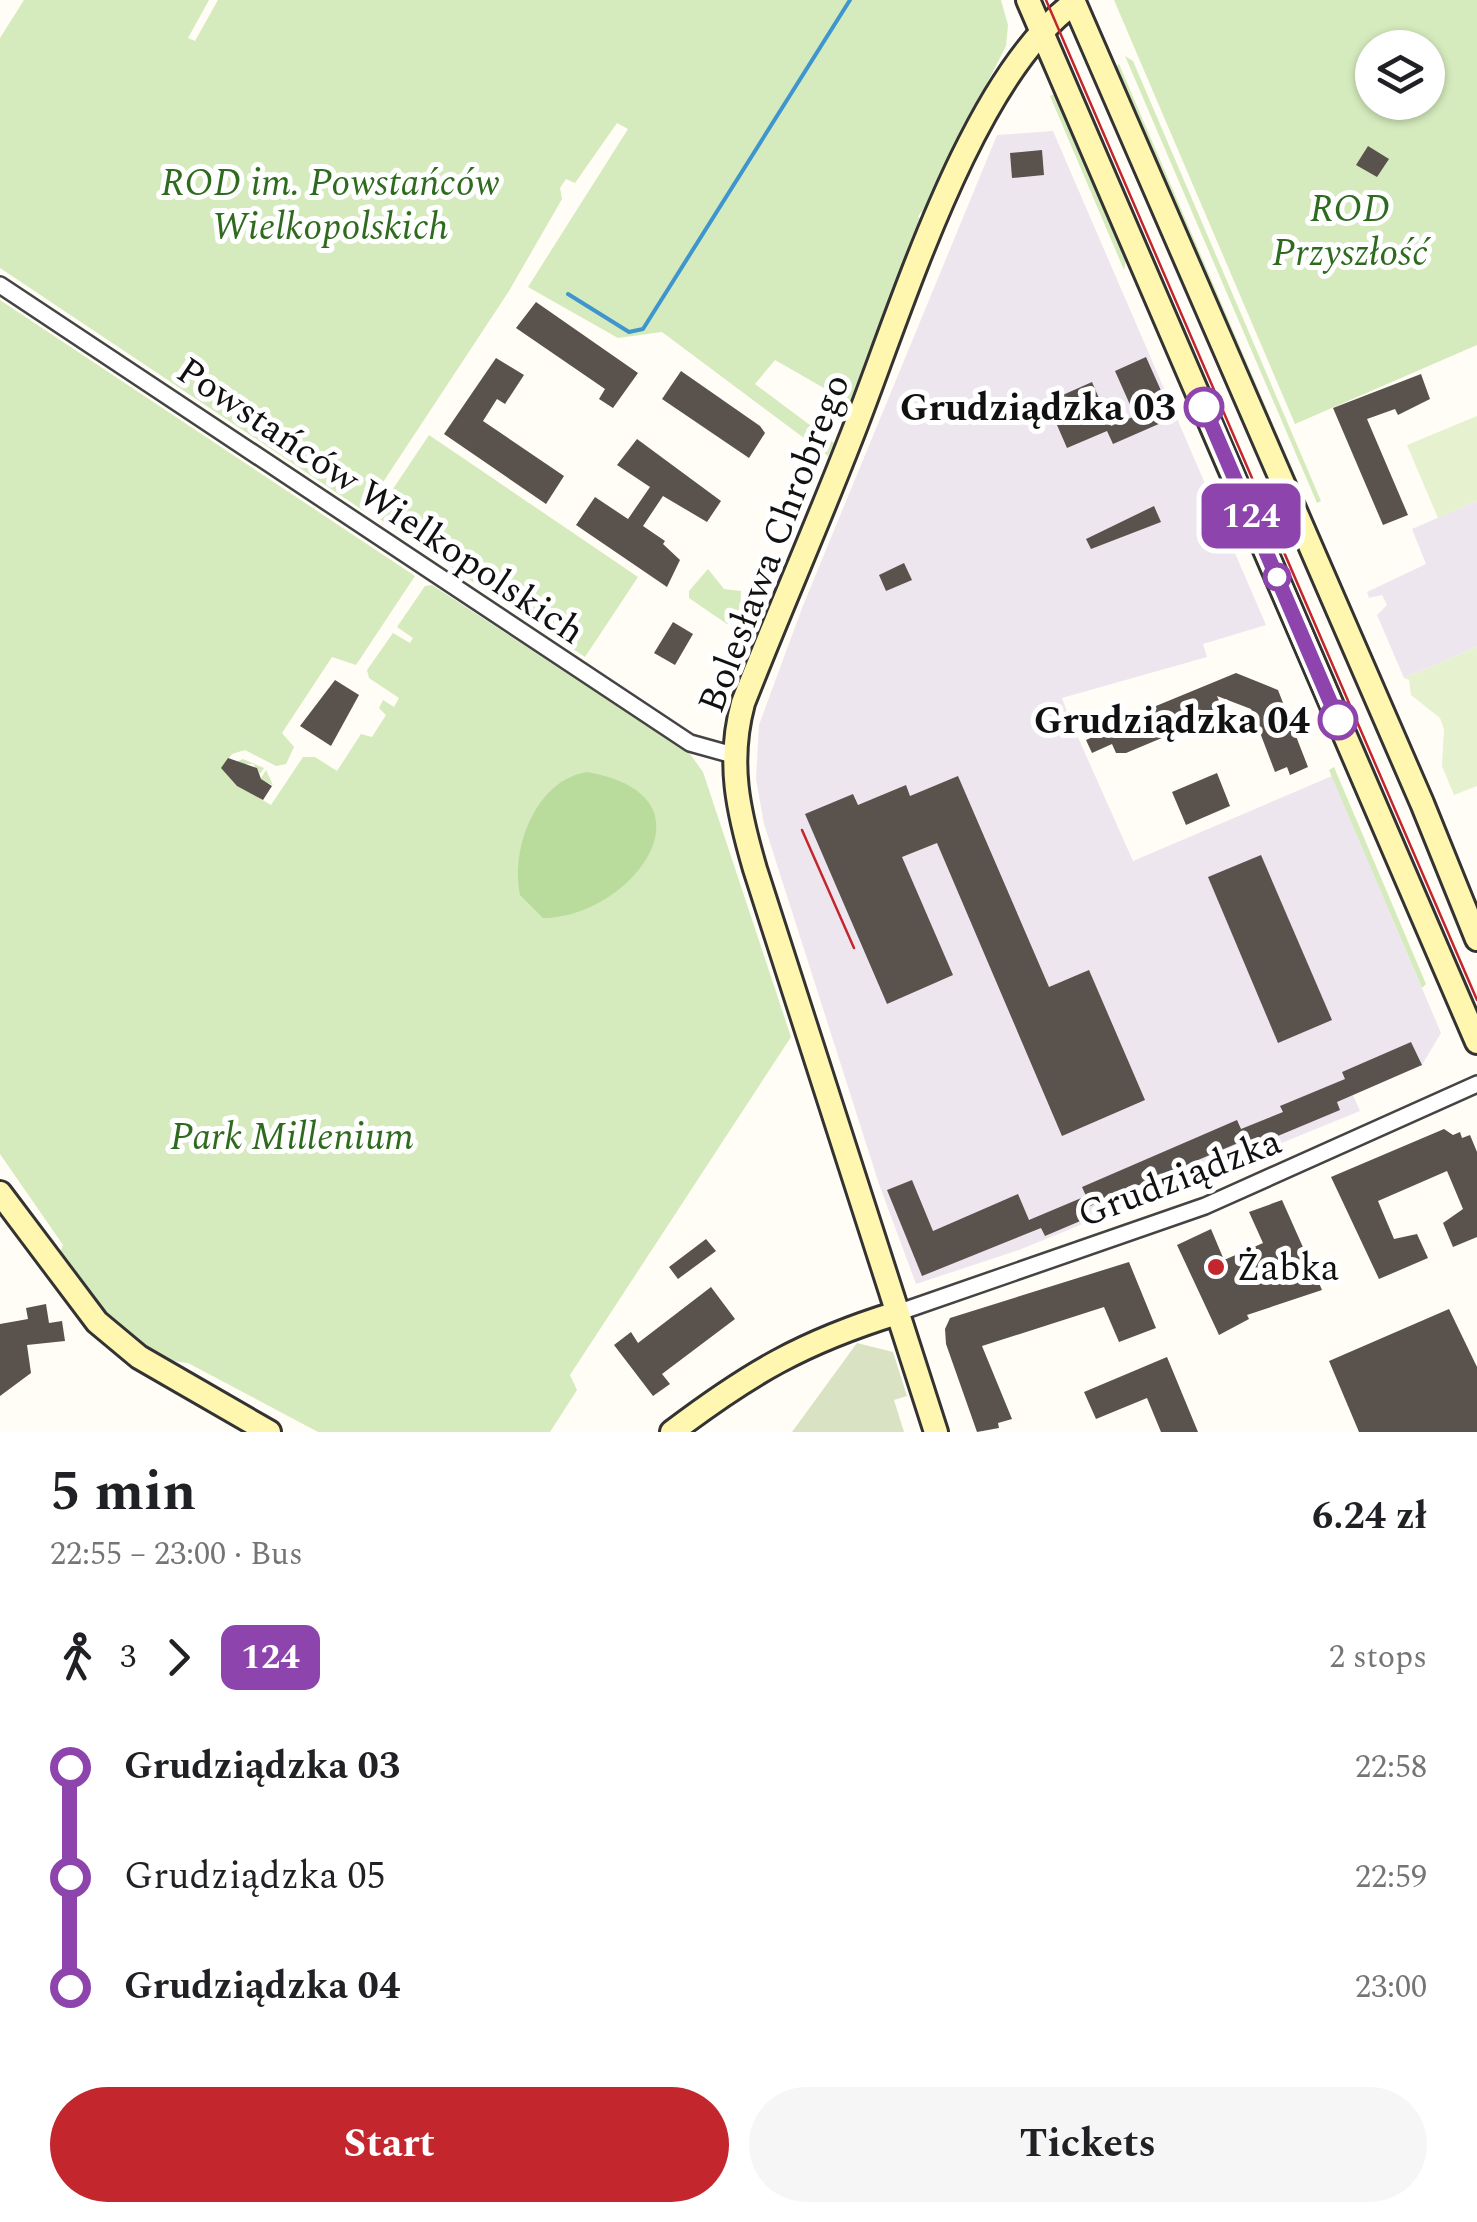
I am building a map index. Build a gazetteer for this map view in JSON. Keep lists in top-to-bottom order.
{
  "streets": {
    "main road": ["Bolesława Chrobrego"],
    "street": ["Powstańców Wielkopolskich", "Grudziądzka"]
  },
  "crossings": [
    ["Powstańców Wielkopolskich", "Bolesława Chrobrego"],
    ["Bolesława Chrobrego", "Grudziądzka"]
  ],
  "parks": ["ROD im. Powstańców Wielkopolskich", "ROD Przyszłość", "Park Millenium"],
  "places": ["Grudziądzka 03", "Grudziądzka 04", "Żabka"],
  "lines": ["bus line 124"],
  "page": {
    "on_map": "124",
    "heading": ["5 min", "22:55 – 23:00 · Bus", "6.24 zł"],
    "legs": ["3", "124", "2 stops"],
    "list": [
      {
        "name": "Grudziądzka 03",
        "value": "22:58"
      },
      {
        "name": "Grudziądzka 05",
        "value": "22:59"
      },
      {
        "name": "Grudziądzka 04",
        "value": "23:00"
      }
    ],
    "buttons": ["Start", "Tickets"]
  }
}
